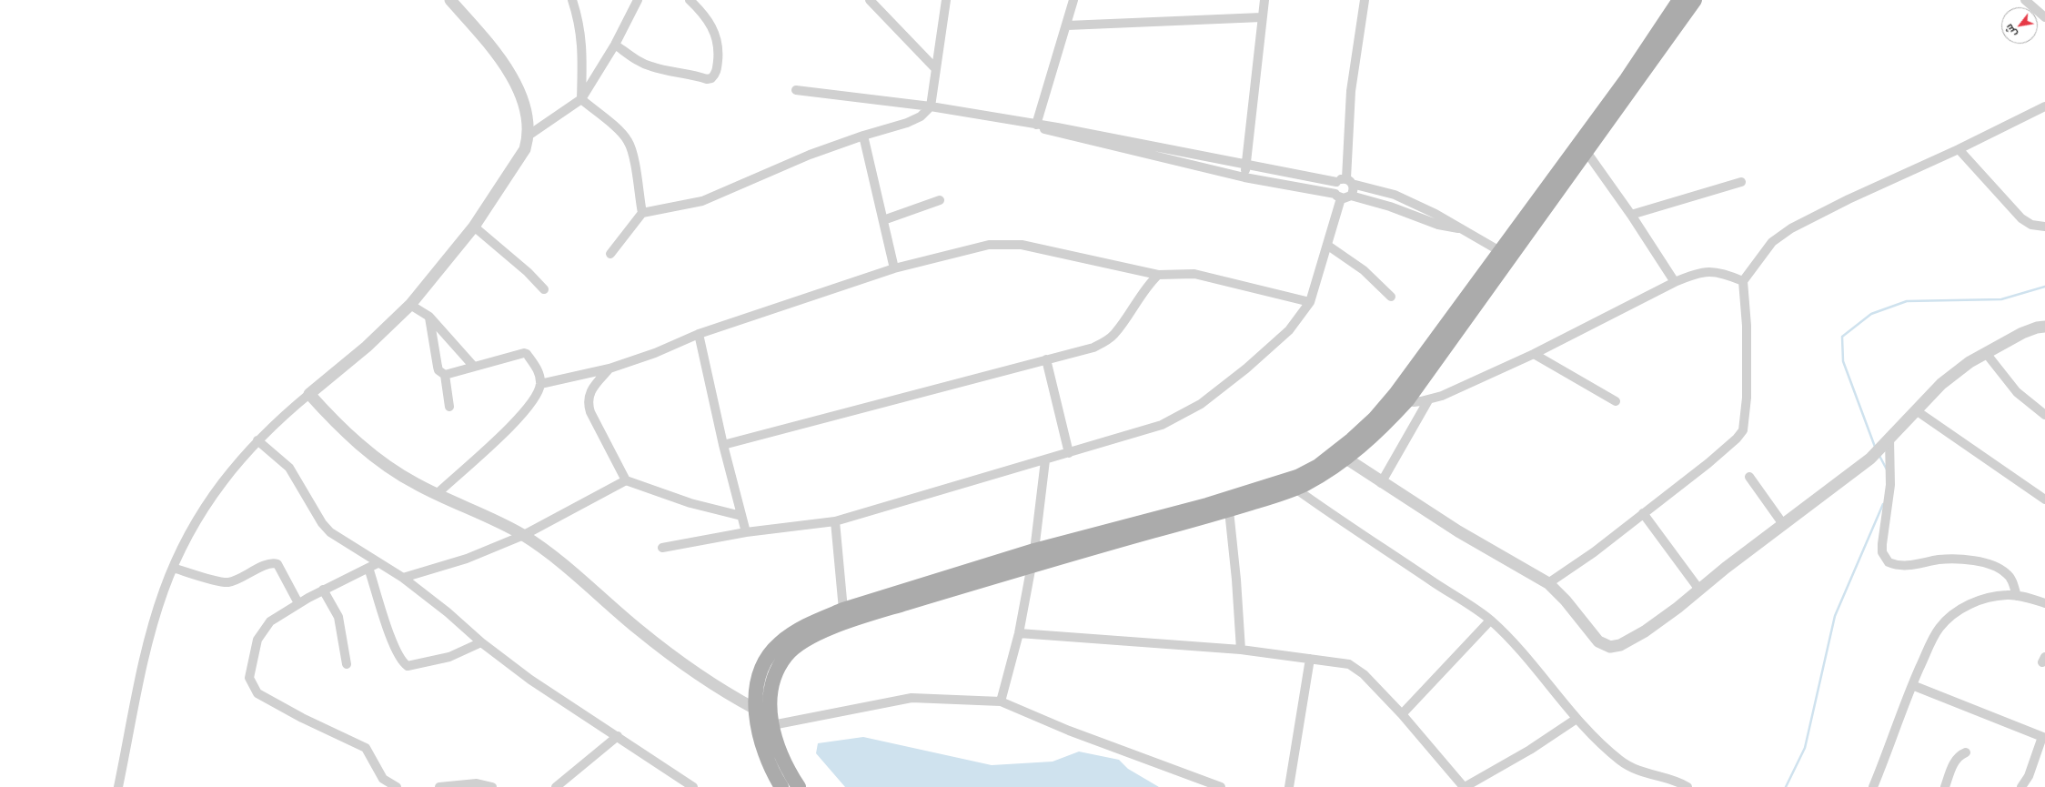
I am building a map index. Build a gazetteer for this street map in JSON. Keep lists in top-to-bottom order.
{
  "north": "bottom left"
}
